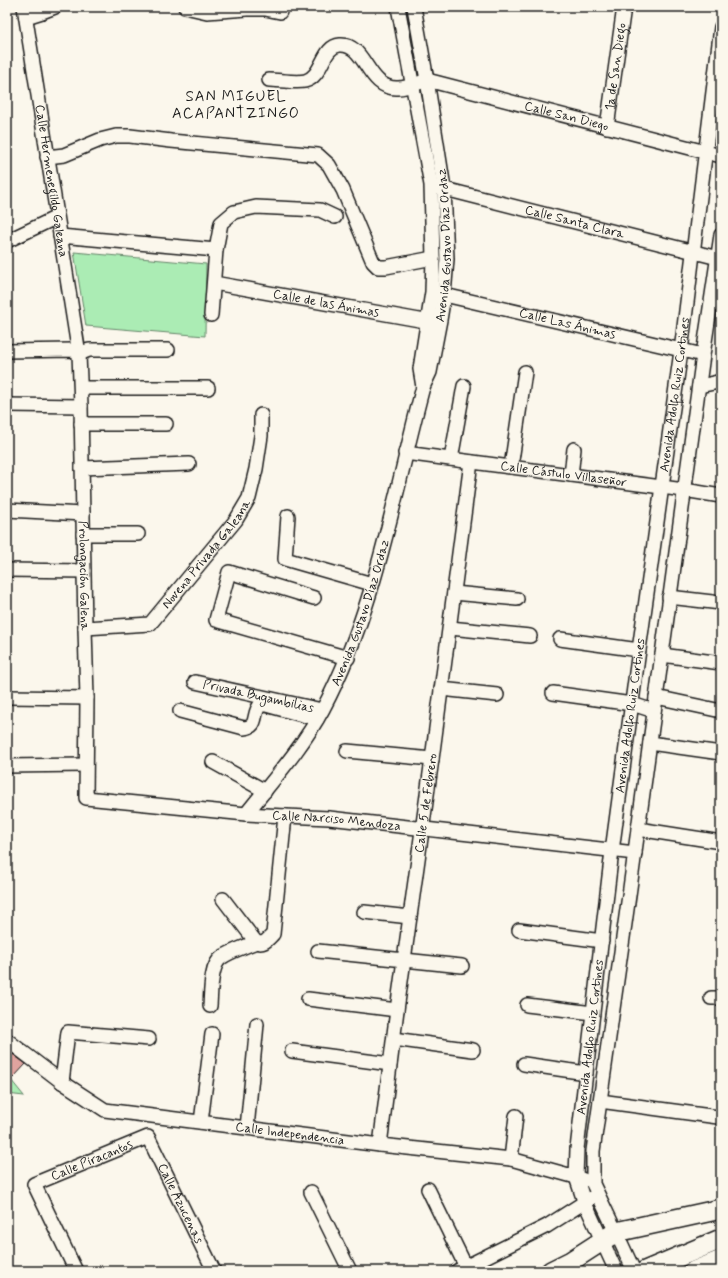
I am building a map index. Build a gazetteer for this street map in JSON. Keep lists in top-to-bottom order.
{
  "streets": {
    "street": [
      "1a de San Diego",
      "Calle San Diego",
      "Calle Hermenegildo Galeana",
      "Calle Santa Clara",
      "Avenida Gustavo Díaz Ordaz",
      "Calle de las Ánimas",
      "Calle Las Ánimas",
      "Avenida Adolfo Ruiz Cortines",
      "Calle Cástulo Villaseñor",
      "Novena Privada Galeana",
      "Prolongación Galena",
      "Privada Bugambilias",
      "Calle 5 de Febrero",
      "Calle Narciso Mendoza",
      "Calle Independencia",
      "Calle Piracantos",
      "Calle Azucenas"
    ]
  },
  "crossings": [
    ["1a de San Diego", "Calle San Diego"],
    ["Calle San Diego", "Avenida Gustavo Díaz Ordaz"],
    ["Calle San Diego", "Avenida Adolfo Ruiz Cortines"],
    ["Calle Hermenegildo Galeana", "Prolongación Galena"],
    ["Calle Santa Clara", "Avenida Gustavo Díaz Ordaz"],
    ["Calle Santa Clara", "Avenida Adolfo Ruiz Cortines"],
    ["Avenida Gustavo Díaz Ordaz", "Calle de las Ánimas"],
    ["Avenida Gustavo Díaz Ordaz", "Calle Las Ánimas"],
    ["Avenida Gustavo Díaz Ordaz", "Calle Cástulo Villaseñor"],
    ["Avenida Gustavo Díaz Ordaz", "Privada Bugambilias"],
    ["Avenida Gustavo Díaz Ordaz", "Calle Narciso Mendoza"],
    ["Calle Las Ánimas", "Avenida Adolfo Ruiz Cortines"],
    ["Avenida Adolfo Ruiz Cortines", "Calle Cástulo Villaseñor"],
    ["Avenida Adolfo Ruiz Cortines", "Calle Narciso Mendoza"],
    ["Avenida Adolfo Ruiz Cortines", "Calle Independencia"],
    ["Calle Cástulo Villaseñor", "Calle 5 de Febrero"],
    ["Novena Privada Galeana", "Prolongación Galena"],
    ["Prolongación Galena", "Calle Narciso Mendoza"],
    ["Calle 5 de Febrero", "Calle Narciso Mendoza"],
    ["Calle 5 de Febrero", "Calle Independencia"],
    ["Calle Piracantos", "Calle Azucenas"]
  ],
  "districts": ["SAN MIGUEL ACAPANTZINGO"]
}
